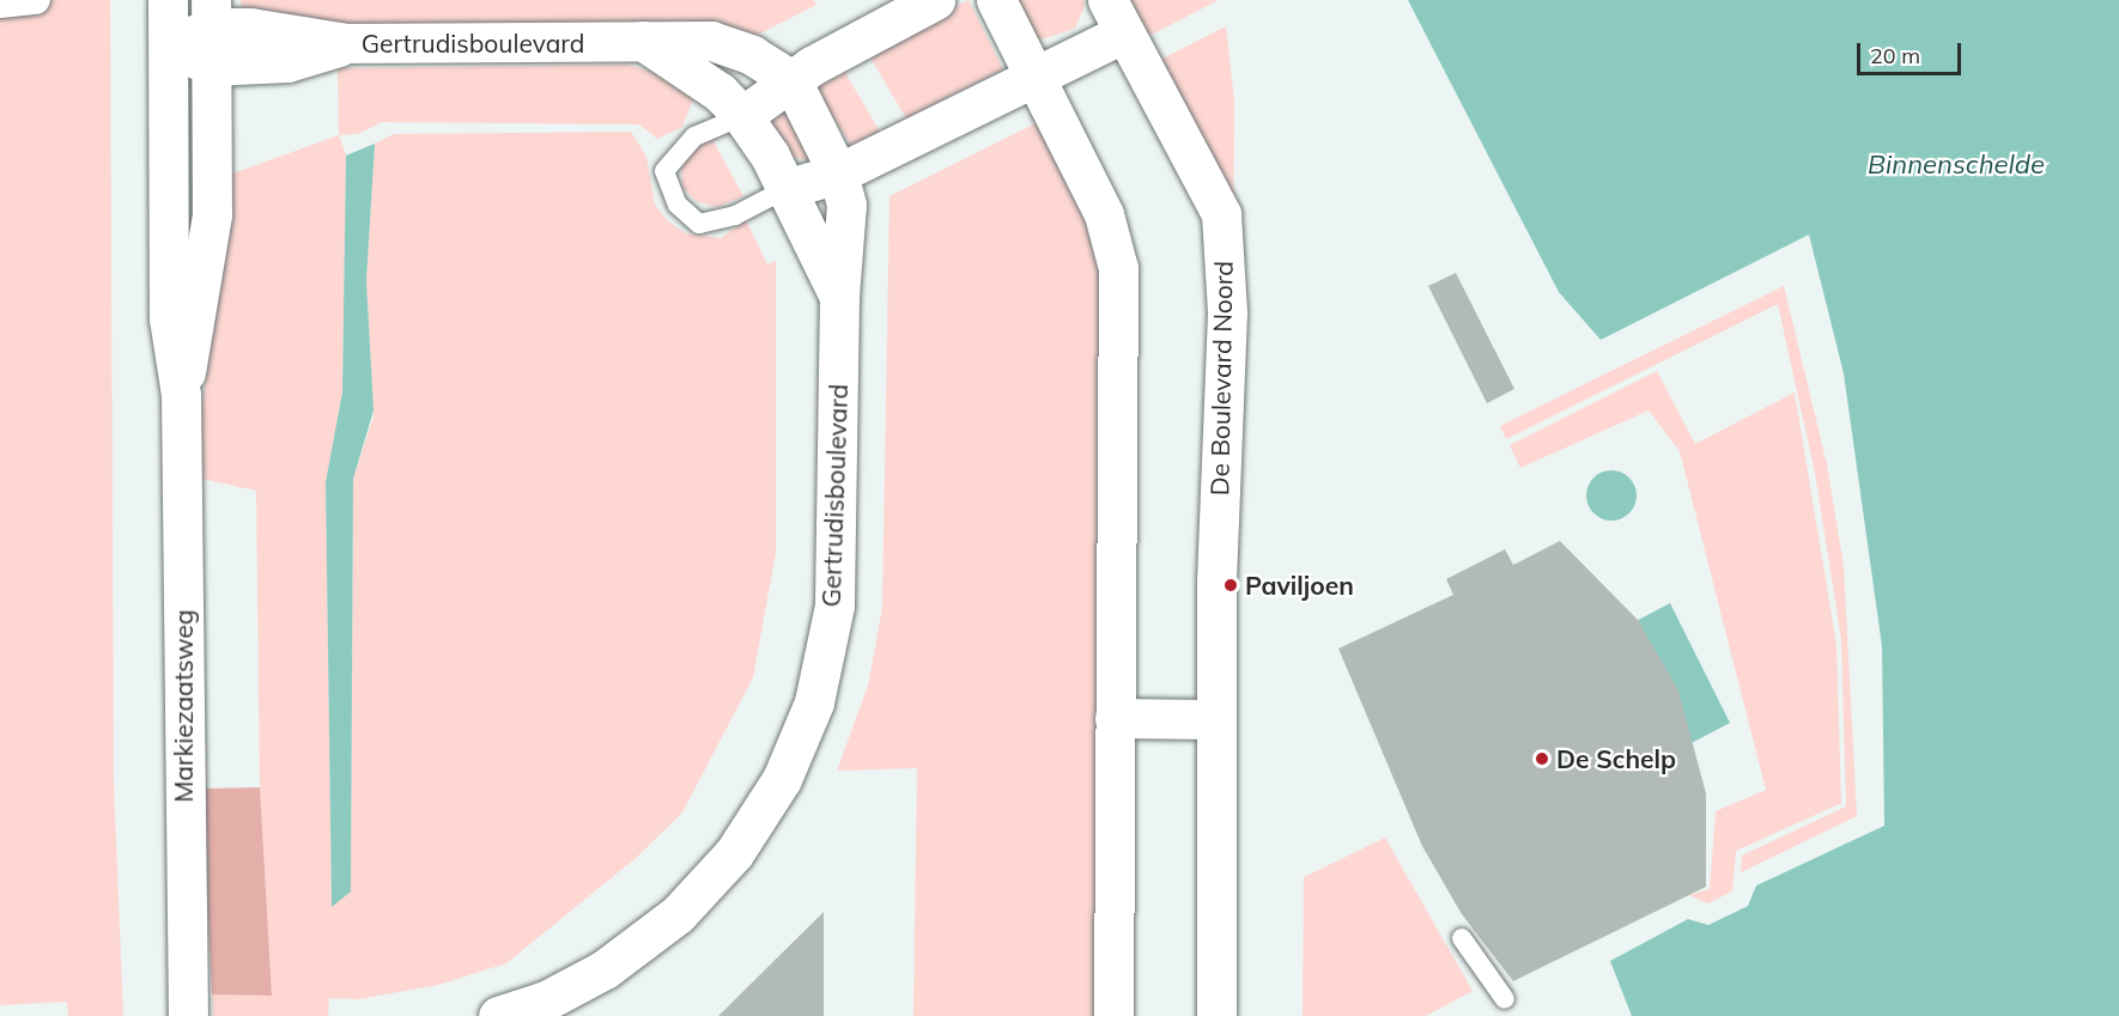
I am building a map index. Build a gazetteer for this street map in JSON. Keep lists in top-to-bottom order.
{
  "streets": {
    "street": ["Gertrudisboulevard", "De Boulevard Noord", "Markiezaatsweg"]
  },
  "crossings": [
    ["Gertrudisboulevard", "Markiezaatsweg"]
  ],
  "water": ["Binnenschelde"],
  "places": ["Paviljoen", "De Schelp"],
  "scale_bar": "20 m"
}
